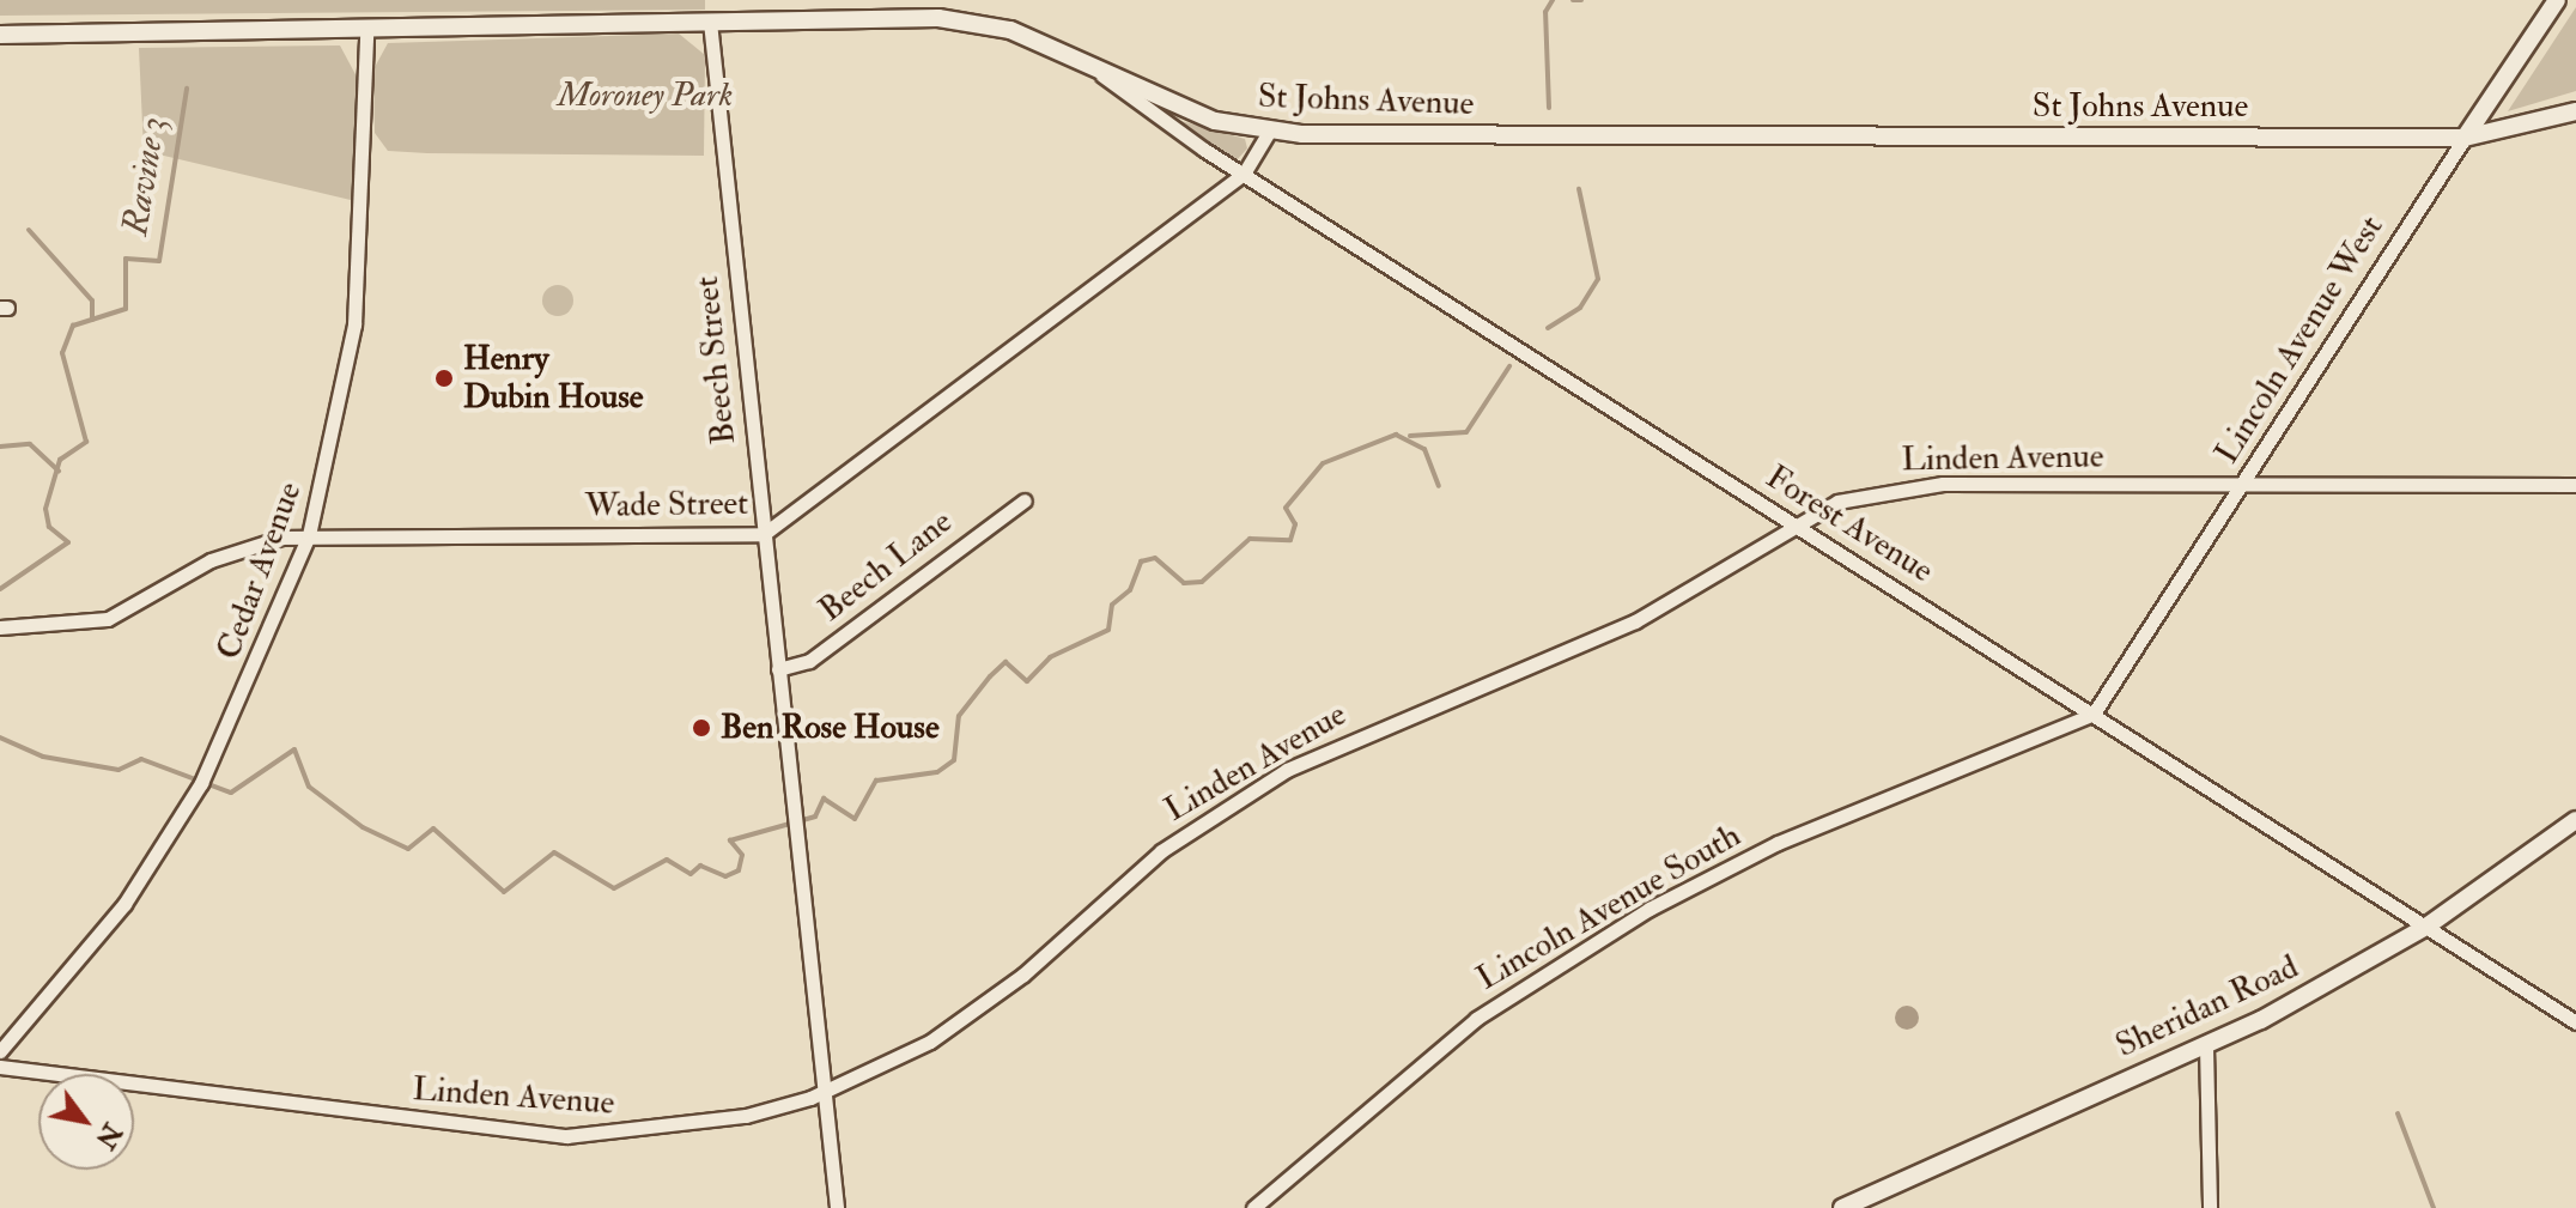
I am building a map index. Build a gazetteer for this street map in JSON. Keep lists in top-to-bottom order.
{
  "streets": {
    "street": [
      "St Johns Avenue",
      "Lincoln Avenue West",
      "Beech Street",
      "Linden Avenue",
      "Wade Street",
      "Forest Avenue",
      "Beech Lane",
      "Cedar Avenue",
      "Lincoln Avenue South",
      "Sheridan Road"
    ]
  },
  "crossings": [
    ["St Johns Avenue", "Lincoln Avenue West"],
    ["St Johns Avenue", "Beech Street"],
    ["St Johns Avenue", "Wade Street"],
    ["St Johns Avenue", "Forest Avenue"],
    ["St Johns Avenue", "Cedar Avenue"],
    ["Lincoln Avenue West", "Linden Avenue"],
    ["Lincoln Avenue West", "Forest Avenue"],
    ["Lincoln Avenue West", "Lincoln Avenue South"],
    ["Beech Street", "Linden Avenue"],
    ["Beech Street", "Wade Street"],
    ["Beech Street", "Beech Lane"],
    ["Linden Avenue", "Forest Avenue"],
    ["Wade Street", "Forest Avenue"],
    ["Wade Street", "Cedar Avenue"],
    ["Forest Avenue", "Lincoln Avenue South"],
    ["Forest Avenue", "Sheridan Road"]
  ],
  "water": ["Ravine 3"],
  "parks": ["Moroney Park"],
  "places": ["Henry Dubin House", "Ben Rose House"],
  "north": "bottom right"
}
